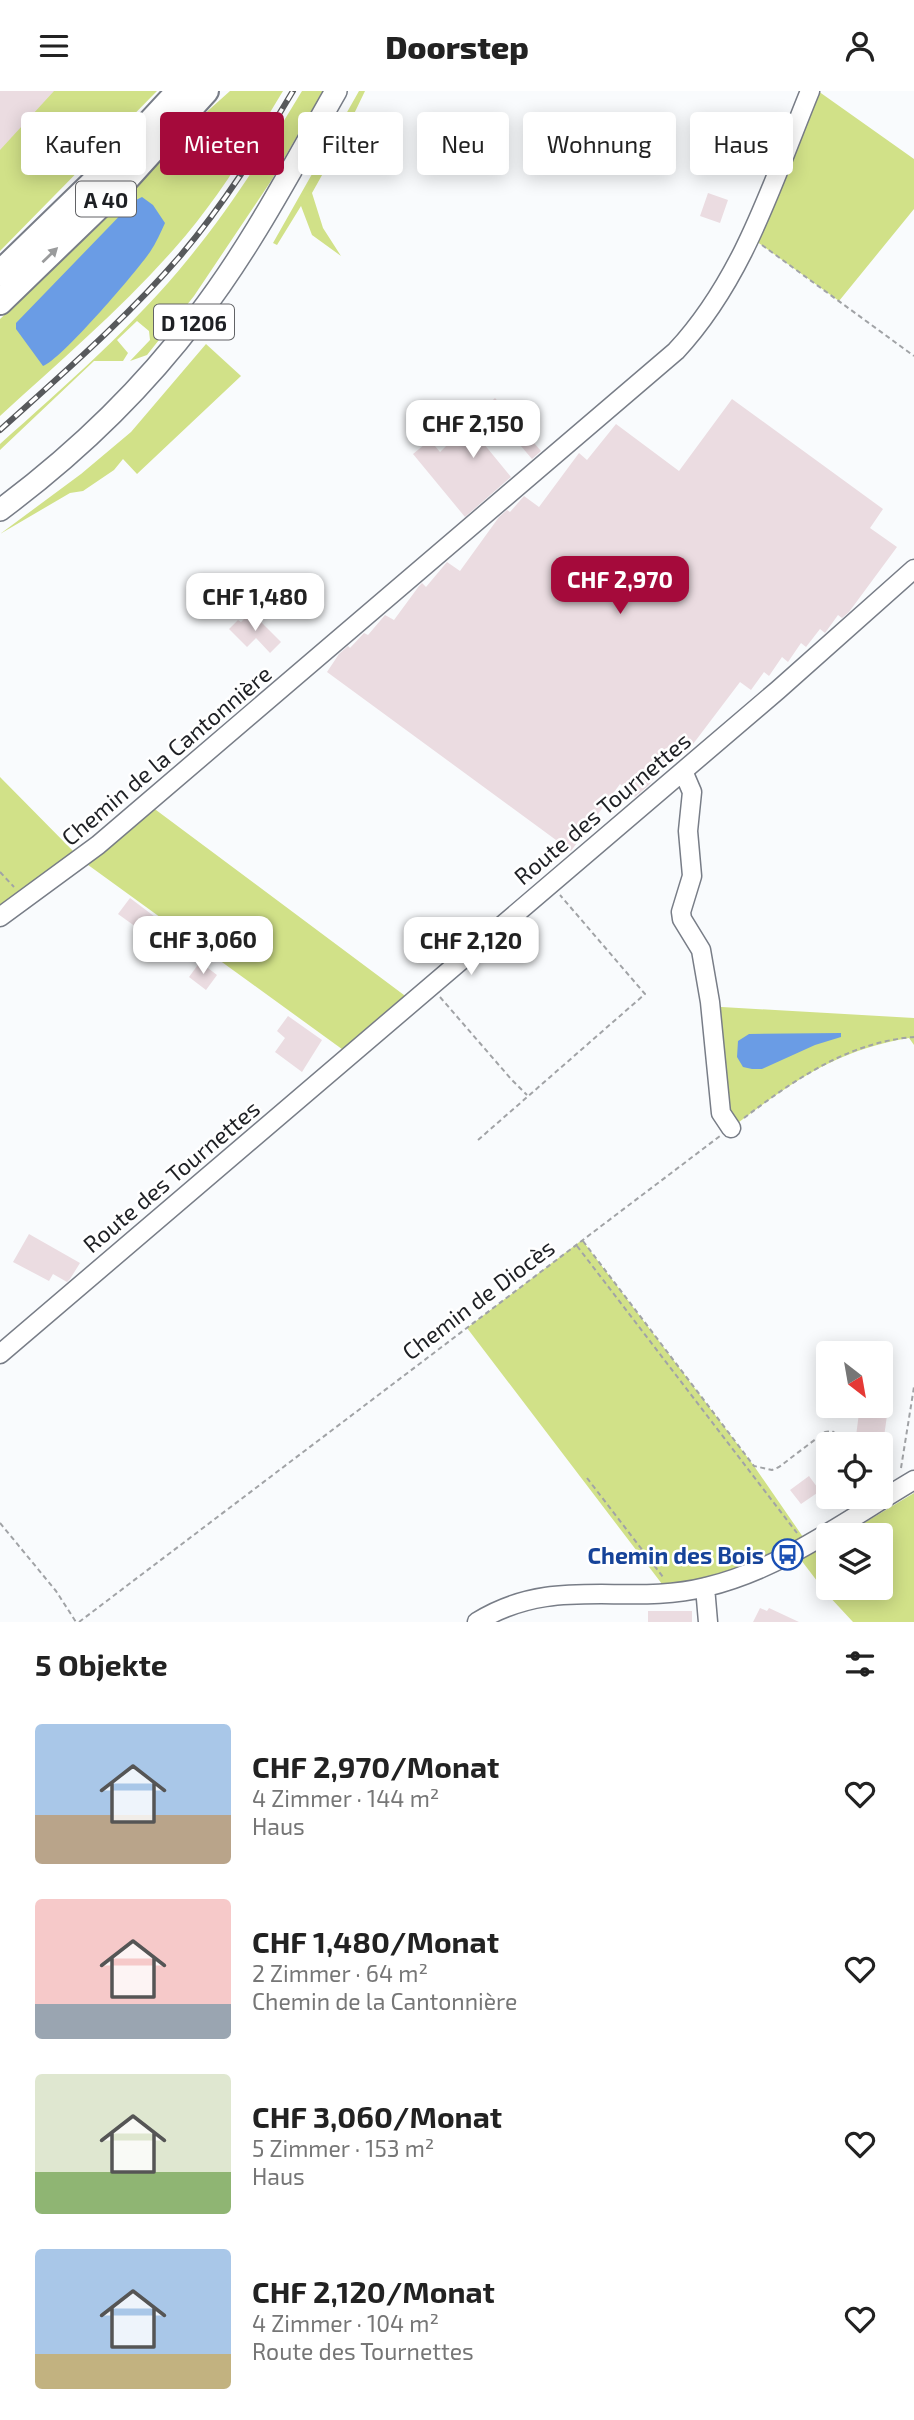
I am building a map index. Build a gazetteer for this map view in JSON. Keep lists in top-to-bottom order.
{
  "streets": {
    "highway": ["A 40"],
    "main road": ["D 1206"],
    "street": ["Chemin de la Cantonnière", "Route des Tournettes"],
    "path": ["Chemin de Diocès"]
  },
  "places": {
    "bus stop": ["Chemin des Bois"]
  },
  "north": "bottom right",
  "page": {
    "header": "Doorstep",
    "chip": [
      "Kaufen",
      "Mieten",
      "Filter",
      "Neu",
      "Wohnung",
      "Haus"
    ],
    "price": [
      "CHF 2,150",
      "CHF 2,970",
      "CHF 1,480",
      "CHF 3,060",
      "CHF 2,120"
    ],
    "heading": "5 Objekte",
    "list": [
      {
        "name": "CHF 2,970/Monat",
        "note": "4 Zimmer · 144 m² · Haus"
      },
      {
        "name": "CHF 1,480/Monat",
        "note": "2 Zimmer · 64 m² · Chemin de la Cantonnière"
      },
      {
        "name": "CHF 3,060/Monat",
        "note": "5 Zimmer · 153 m² · Haus"
      },
      {
        "name": "CHF 2,120/Monat",
        "note": "4 Zimmer · 104 m² · Route des Tournettes"
      }
    ]
  }
}
